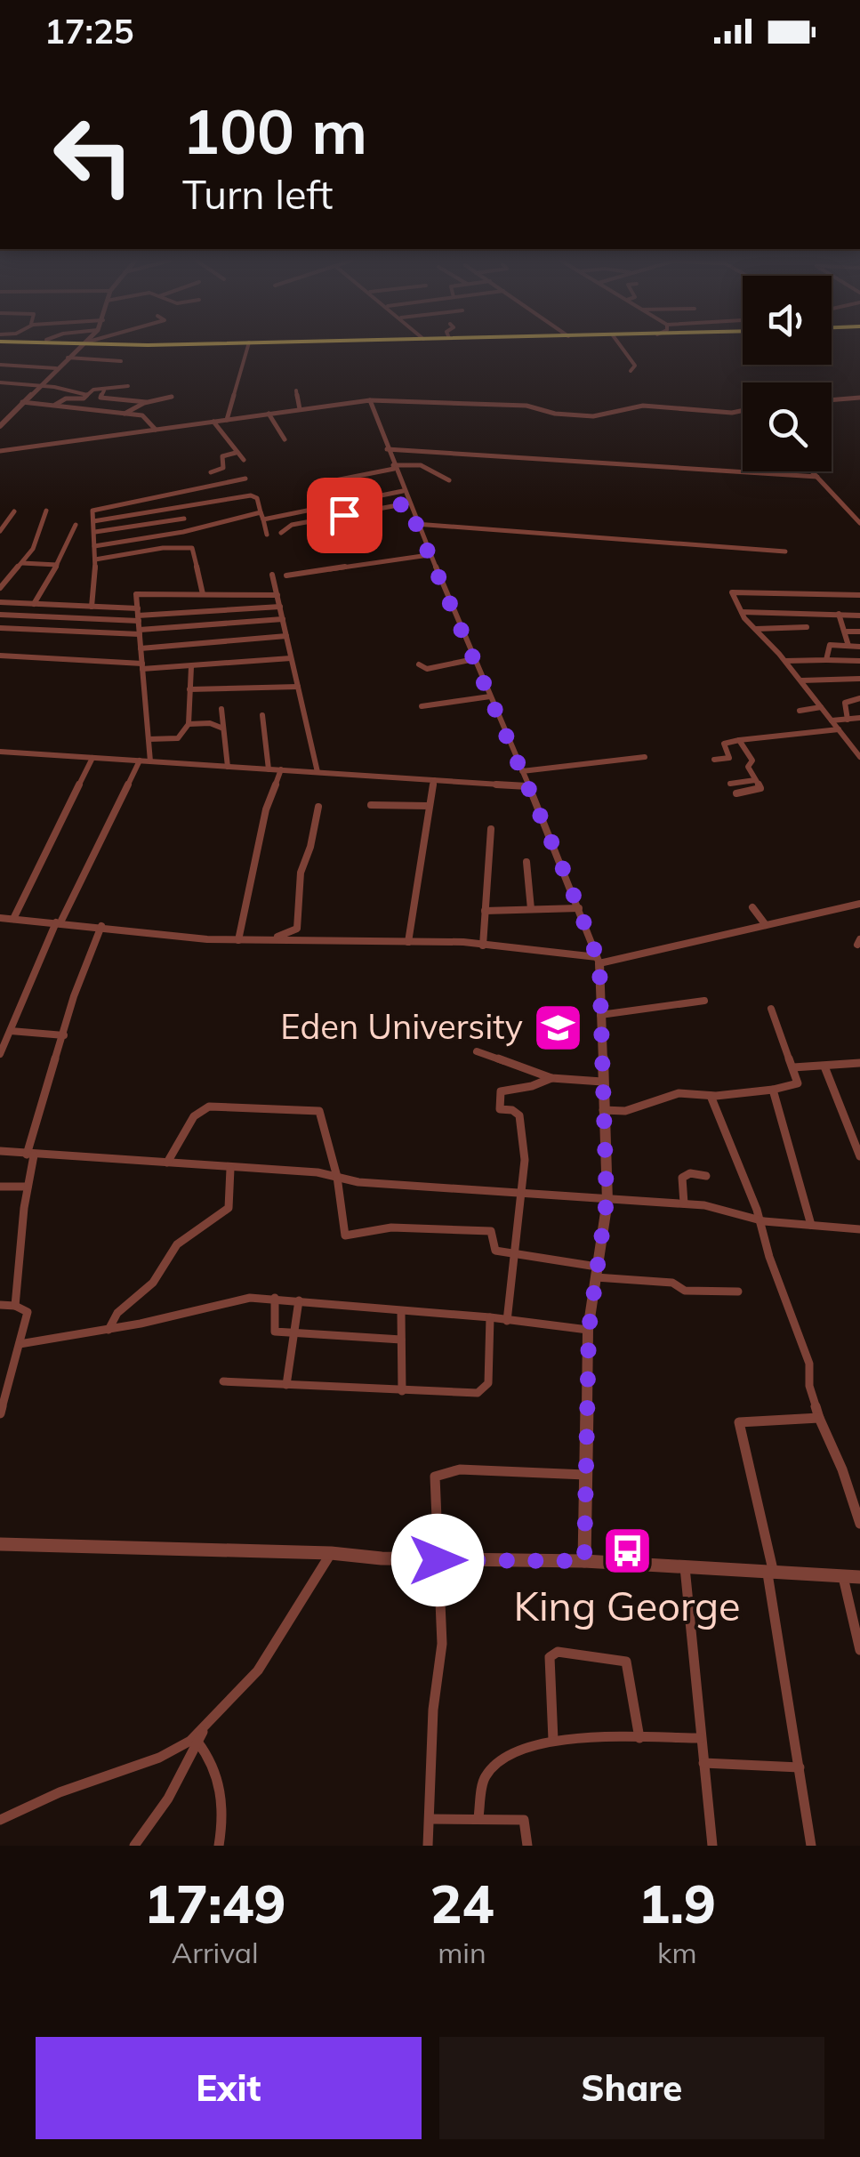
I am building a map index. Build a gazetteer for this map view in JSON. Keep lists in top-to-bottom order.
{
  "places": {
    "school or university": ["Eden University"],
    "bus stop": ["King George"]
  },
  "page": {
    "status": "17:25",
    "turn": ["100 m", "Turn left"],
    "eta": [
      "17:49",
      "Arrival",
      "24",
      "min",
      "1.9",
      "km"
    ],
    "buttons": ["Exit", "Share"]
  }
}
